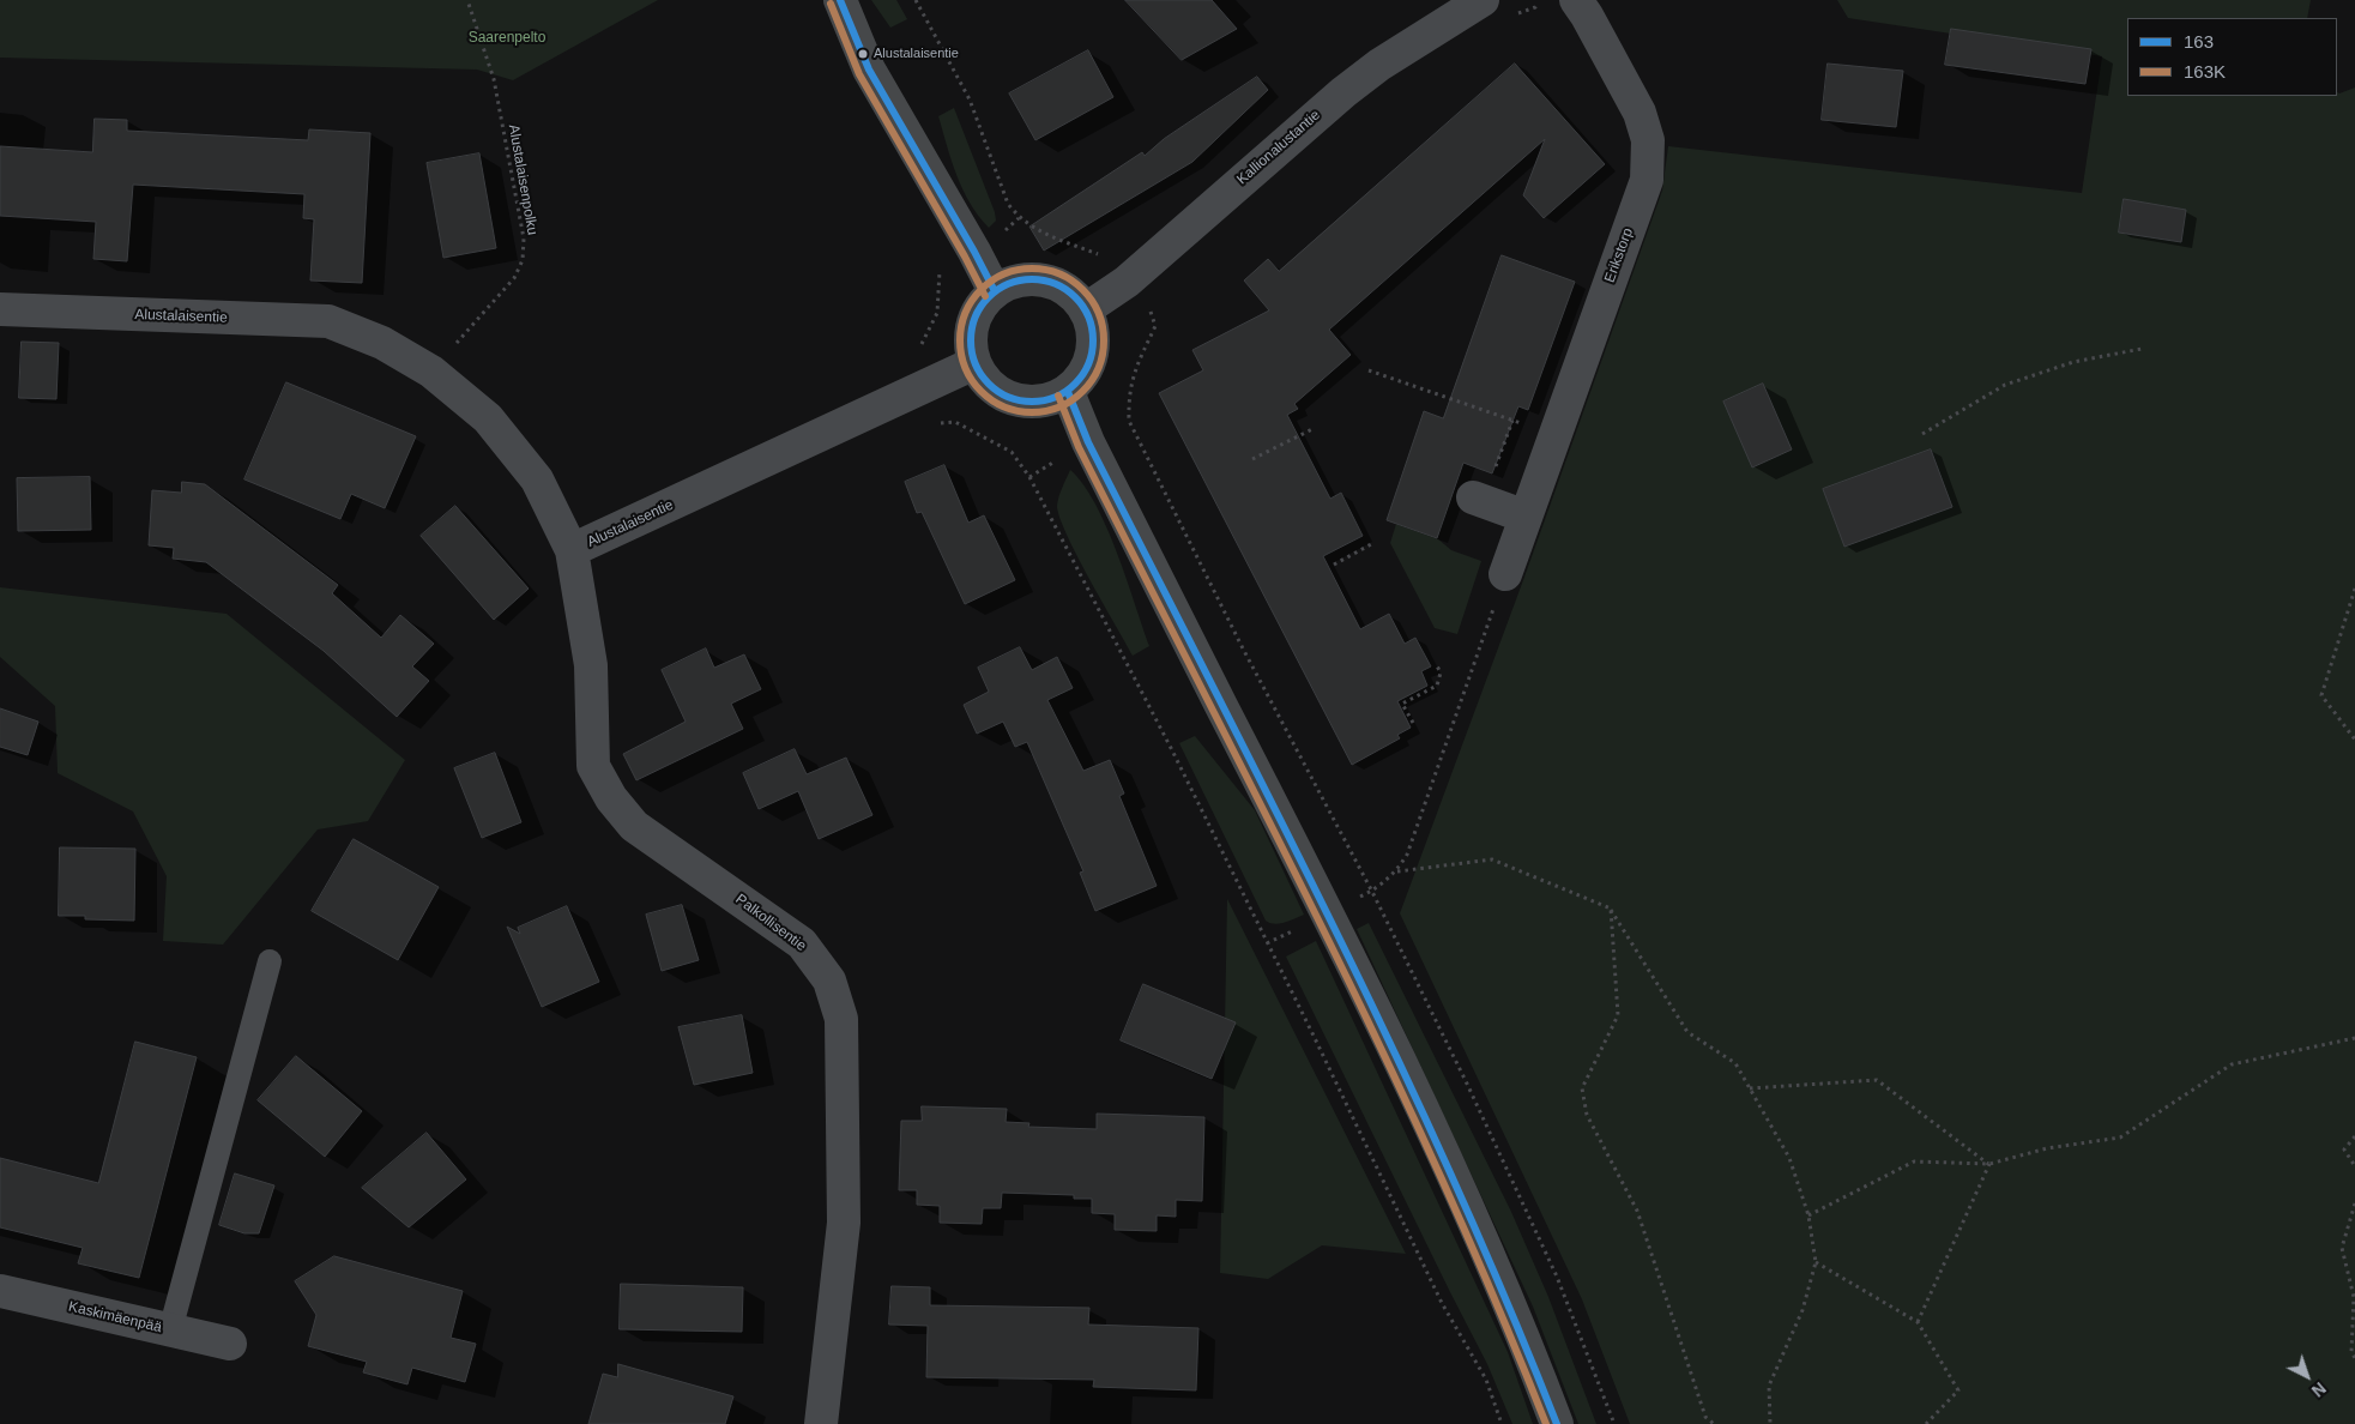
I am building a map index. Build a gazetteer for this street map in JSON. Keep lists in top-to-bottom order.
{
  "streets": {
    "street": [
      "Kallionalustantie",
      "Erikstorp",
      "Alustalaisentie",
      "Palkollisentie",
      "Kaskimäenpää"
    ],
    "path": ["Alustalaisenpolku"]
  },
  "crossings": [
    ["Kallionalustantie", "Alustalaisentie"],
    ["Alustalaisenpolku", "Alustalaisentie"],
    ["Alustalaisentie", "Palkollisentie"]
  ],
  "parks": ["Saarenpelto"],
  "places": ["Alustalaisentie"],
  "lines": ["transit line 163", "transit line 163K"],
  "legend": ["163", "163K"],
  "north": "bottom right"
}
